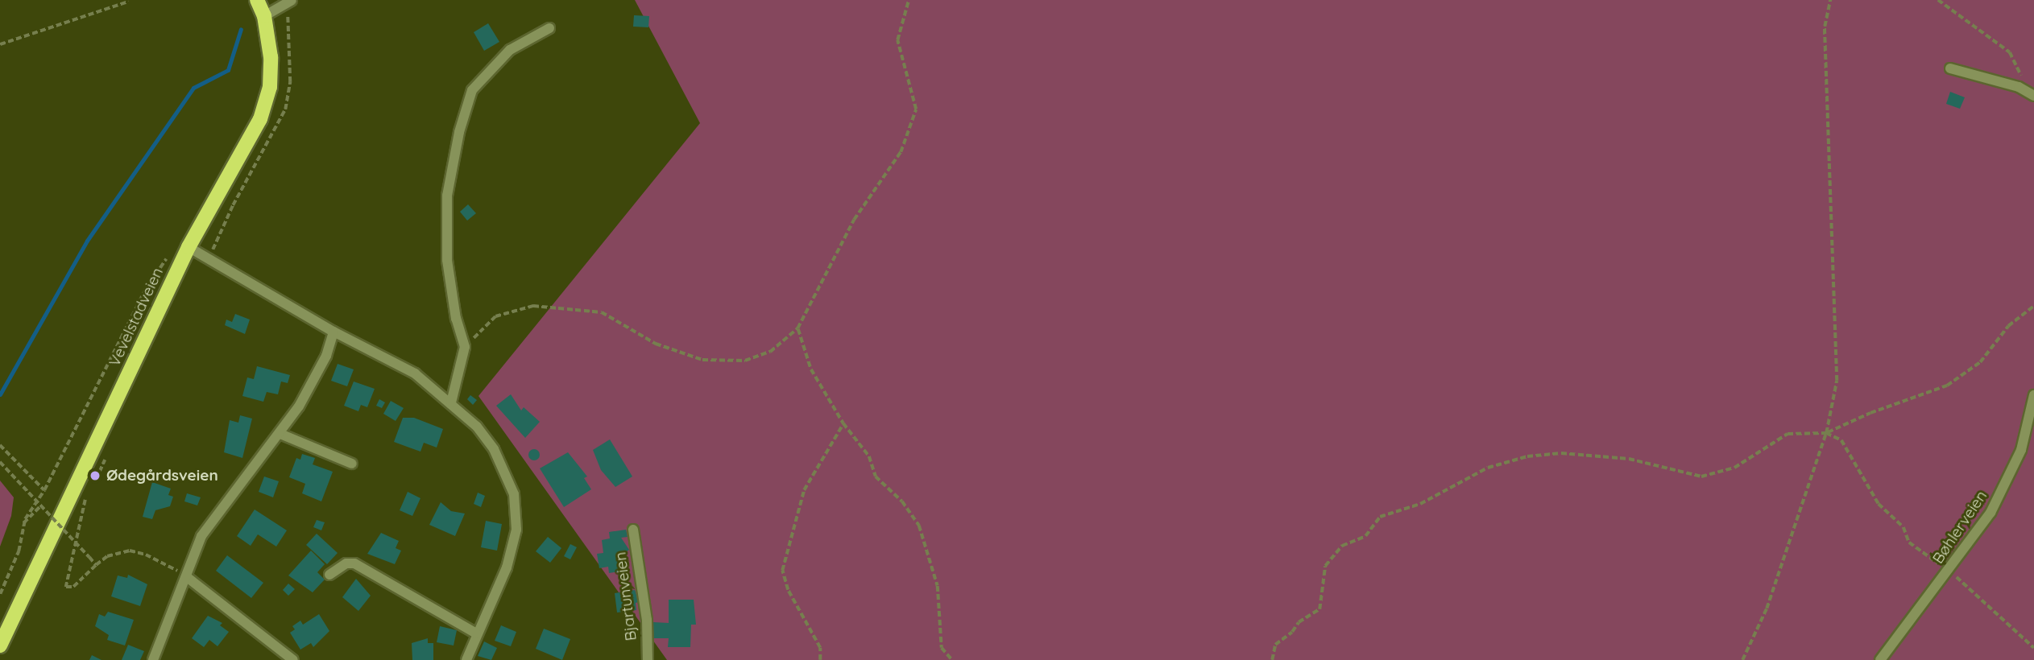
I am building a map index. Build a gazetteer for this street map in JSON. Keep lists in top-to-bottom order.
{
  "streets": {
    "main road": ["Vevelstadveien"],
    "street": ["Bøhlerveien", "Bjartunveien"]
  },
  "places": ["Ødegårdsveien"]
}
